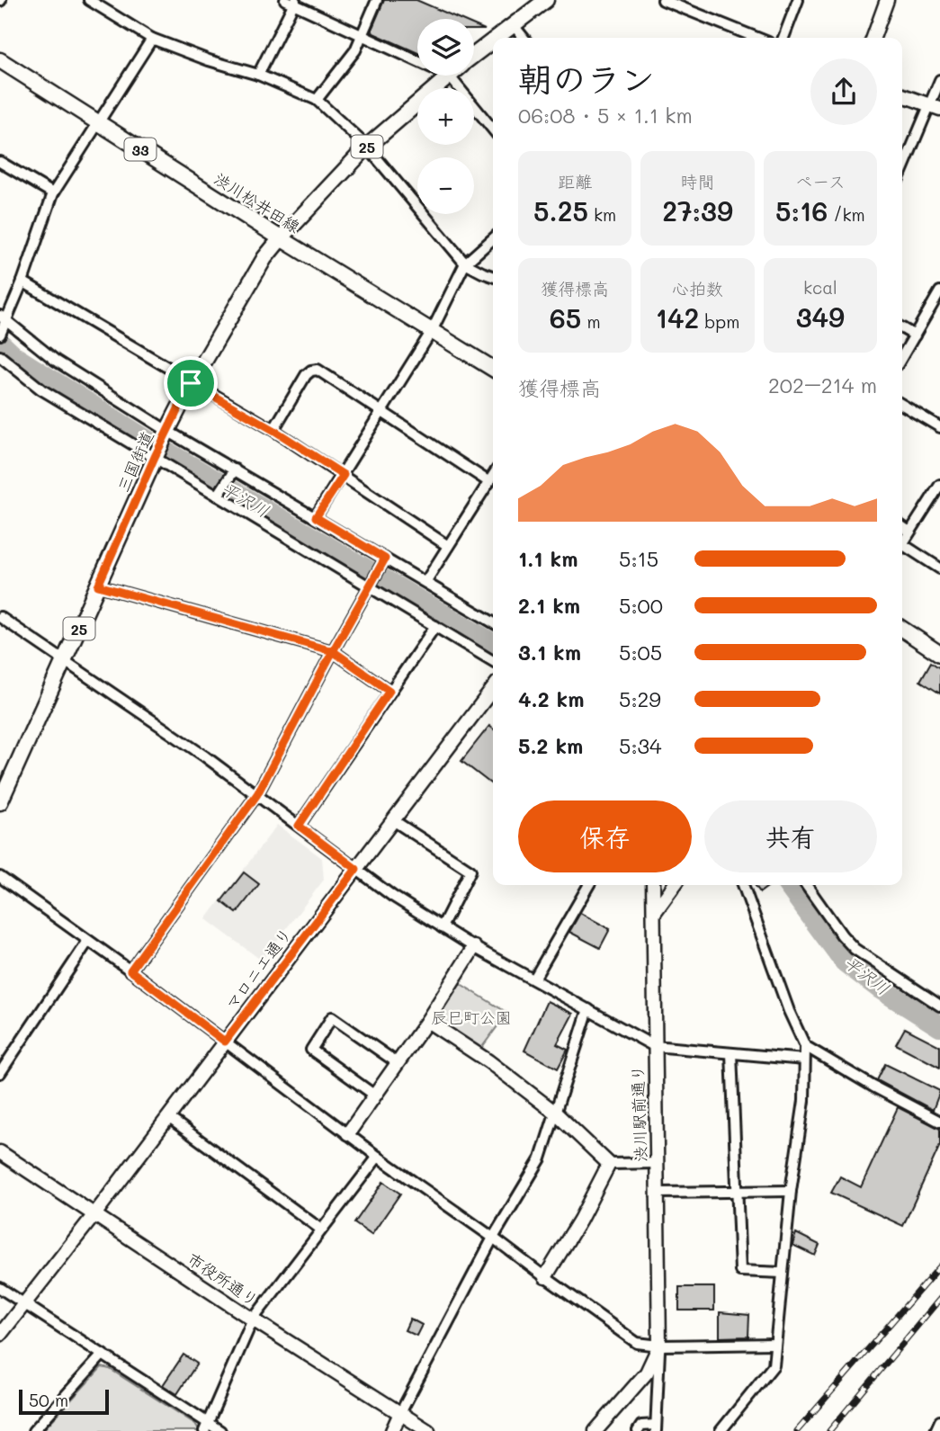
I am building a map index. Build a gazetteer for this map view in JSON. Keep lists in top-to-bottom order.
{
  "streets": {
    "main road": [
      "25",
      "33",
      "渋川松井田線",
      "三国街道"
    ],
    "street": ["マロニエ通り", "渋川駅前通り", "市役所通り"]
  },
  "crossings": [
    ["渋川松井田線", "三国街道"],
    ["マロニエ通り", "市役所通り"]
  ],
  "water": ["平沢川"],
  "parks": ["辰巳町公園"],
  "scale_bar": "50 m",
  "page": {
    "map_buttons": ["+", "−"],
    "heading": ["朝のラン", "06:08 · 5 × 1.1 km"],
    "stats": [
      ["距離", "5.25 km"],
      ["時間", "27:39"],
      ["ペース", "5:16 /km"],
      ["獲得標高", "65 m"],
      ["心拍数", "142 bpm"],
      ["kcal", "349"]
    ],
    "chart": ["獲得標高", "202–214 m"],
    "list": [
      {
        "name": "1.1 km",
        "note": "5:15"
      },
      {
        "name": "2.1 km",
        "note": "5:00"
      },
      {
        "name": "3.1 km",
        "note": "5:05"
      },
      {
        "name": "4.2 km",
        "note": "5:29"
      },
      {
        "name": "5.2 km",
        "note": "5:34"
      }
    ],
    "buttons": ["保存", "共有"],
    "scale": "50 m"
  }
}
